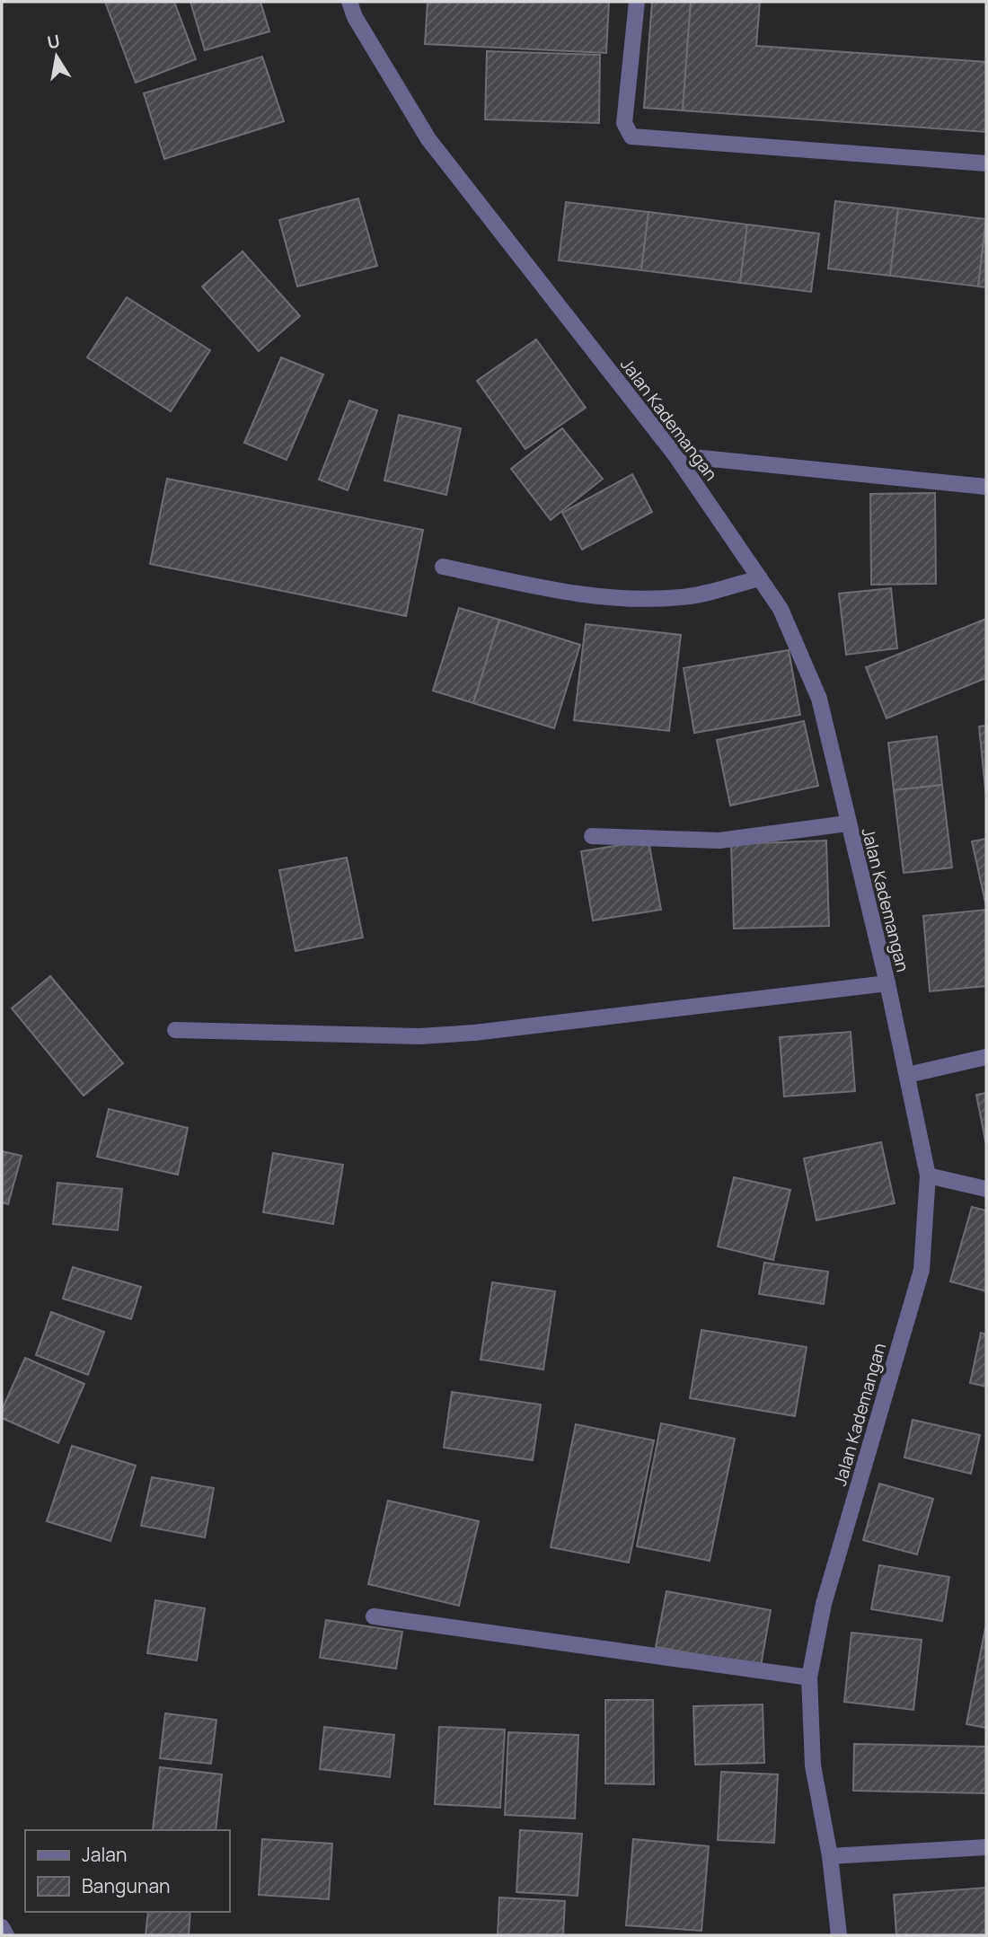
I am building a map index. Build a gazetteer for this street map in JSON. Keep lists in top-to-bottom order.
{
  "streets": {
    "street": ["Jalan Kademangan"]
  },
  "legend": ["Jalan", "Bangunan"],
  "north": "top"
}
